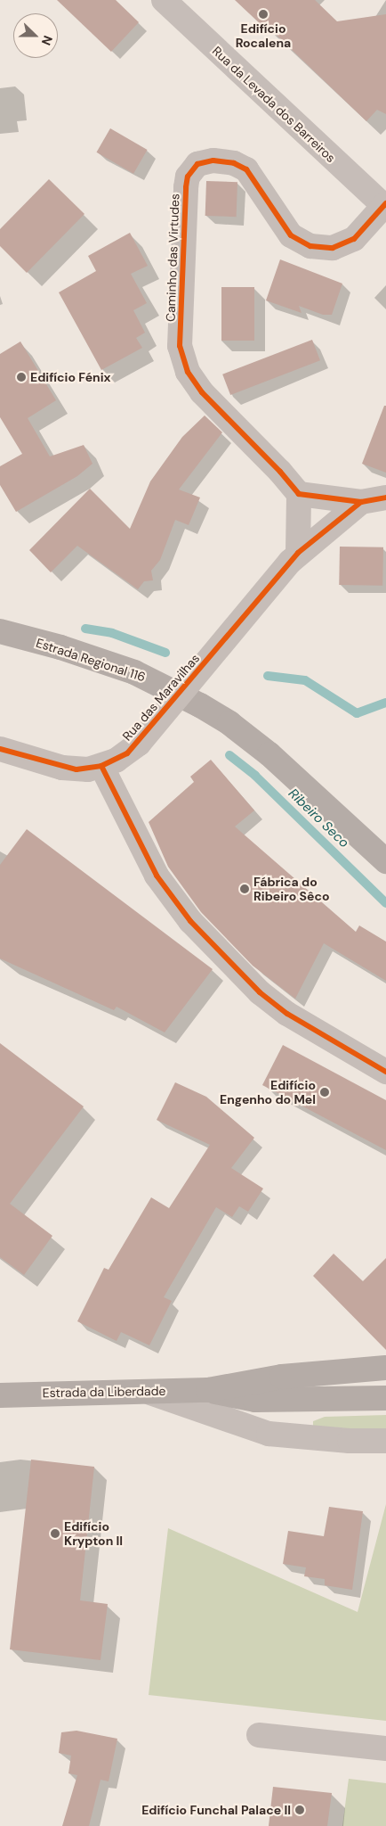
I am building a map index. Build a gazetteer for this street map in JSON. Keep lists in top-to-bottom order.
{
  "streets": {
    "main road": ["Estrada Regional 116", "Estrada da Liberdade"],
    "street": ["Rua da Levada dos Barreiros", "Caminho das Virtudes", "Rua das Maravilhas"]
  },
  "crossings": [
    ["Rua da Levada dos Barreiros", "Caminho das Virtudes"]
  ],
  "water": ["Ribeiro Seco"],
  "places": [
    "Edifício Rocalena",
    "Edifício Fénix",
    "Fábrica do Ribeiro Sêco",
    "Edifício Engenho do Mel",
    "Edifício Krypton II",
    "Edifício Funchal Palace II"
  ],
  "north": "right"
}
